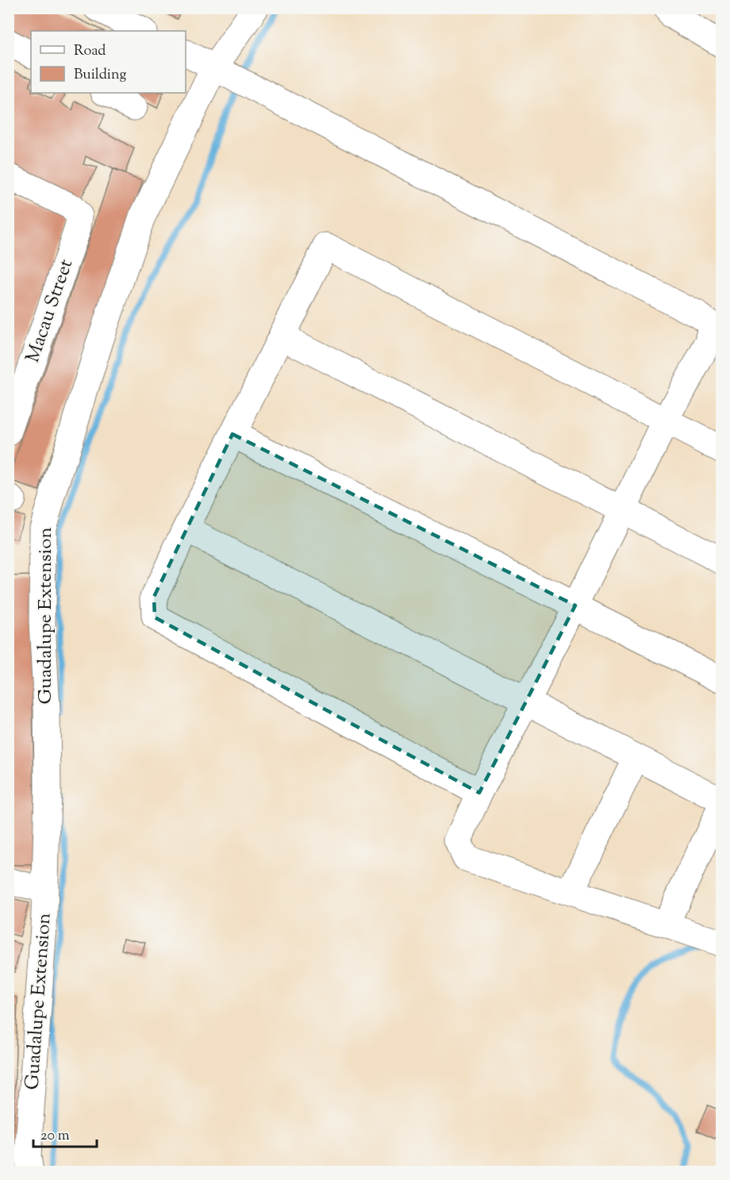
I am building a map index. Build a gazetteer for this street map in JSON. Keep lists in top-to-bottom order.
{
  "streets": {
    "street": ["Macau Street", "Guadalupe Extension"]
  },
  "legend": ["Road", "Building"],
  "scale_bar": "20 m"
}
